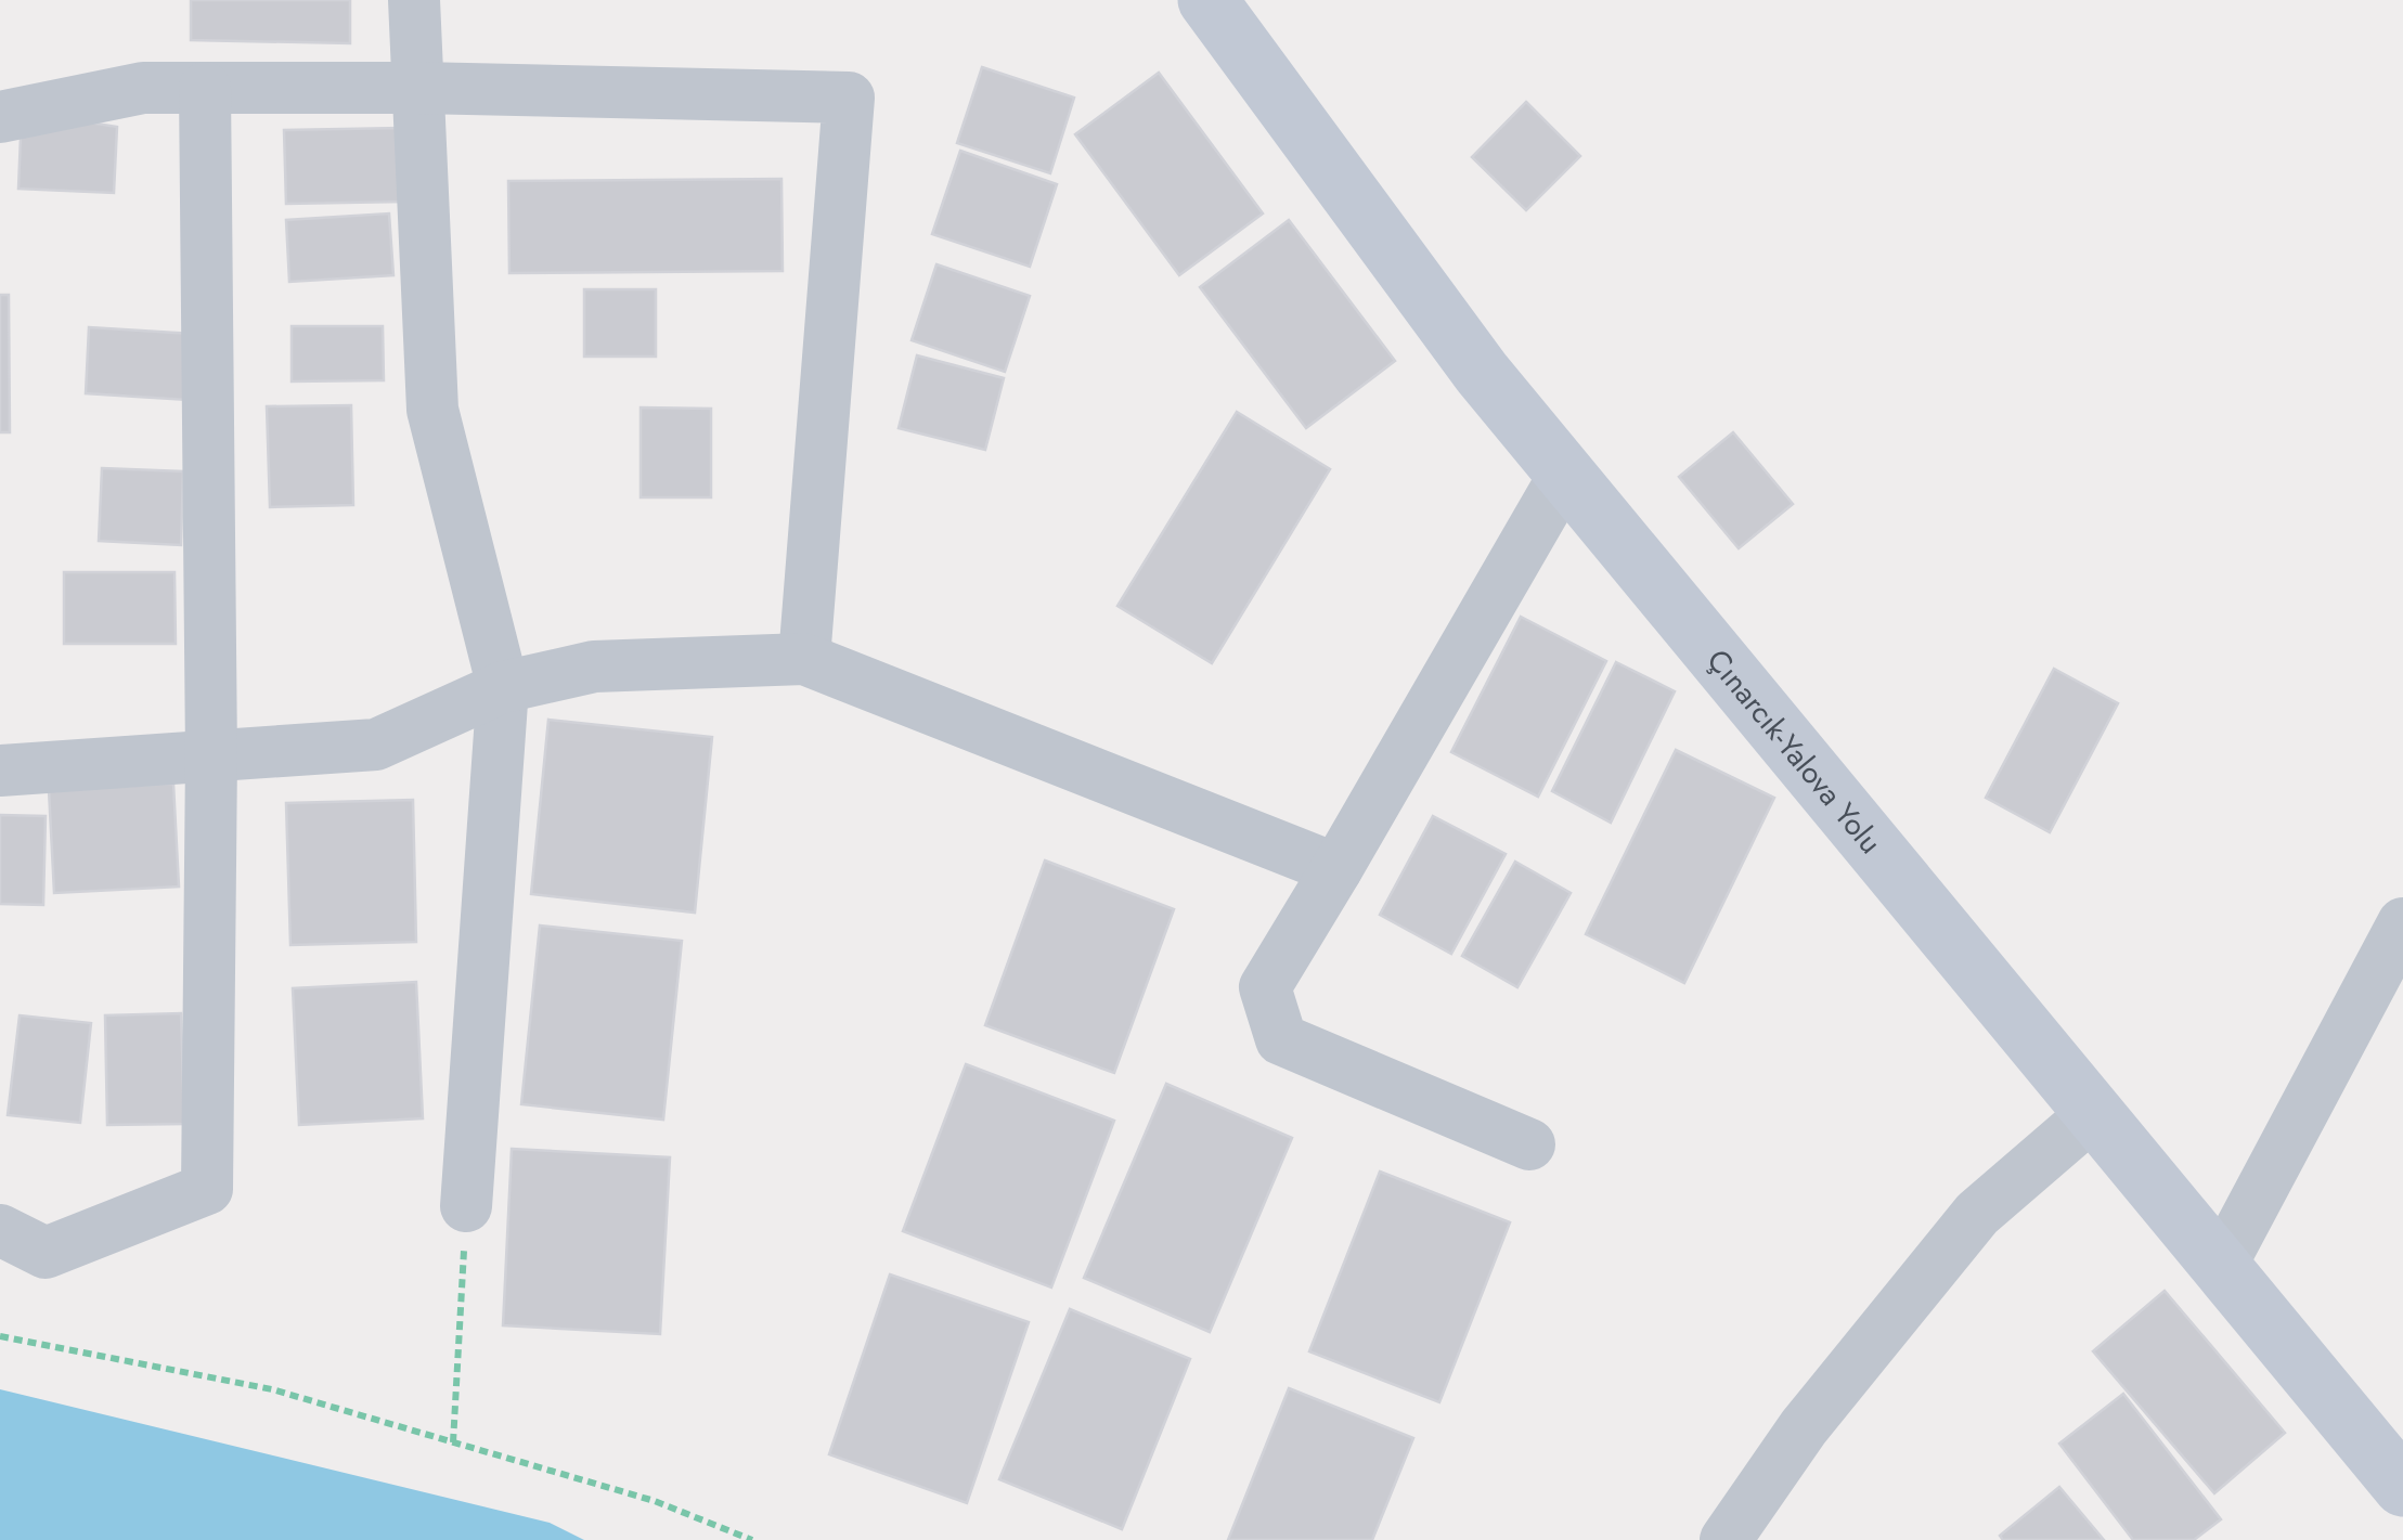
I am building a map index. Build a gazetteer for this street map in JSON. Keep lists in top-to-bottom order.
{
  "streets": {
    "street": ["Çınarcık-Yalova Yolu"]
  }
}
